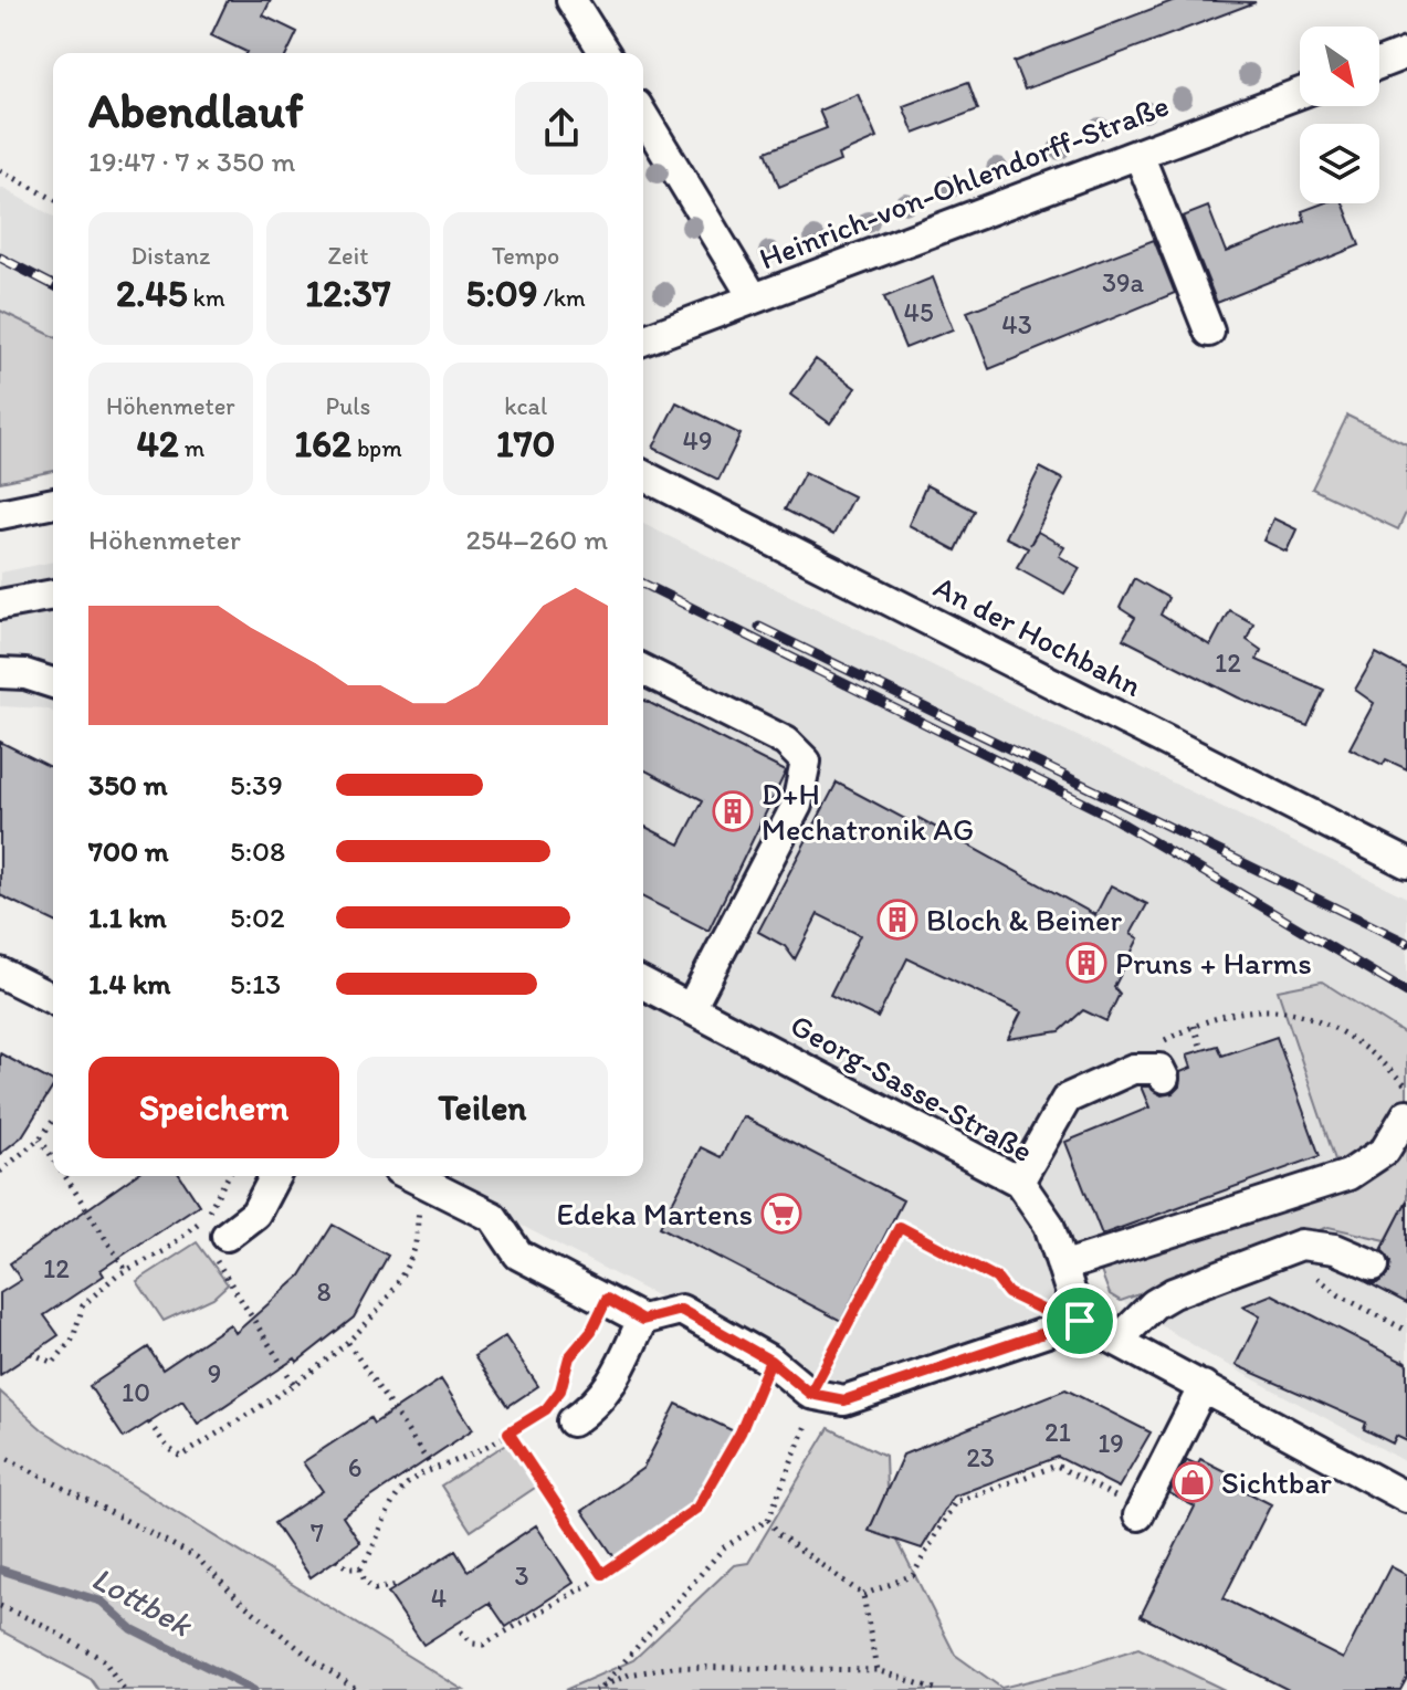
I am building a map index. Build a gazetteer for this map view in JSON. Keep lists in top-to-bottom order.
{
  "streets": {
    "street": ["Heinrich-von-Ohlendorff-Straße", "An der Hochbahn", "Georg-Sasse-Straße"]
  },
  "water": ["Lottbek"],
  "places": {
    "building": ["D+H Mechatronik AG", "Bloch & Beiner", "Pruns + Harms"],
    "supermarket": ["Edeka Martens"],
    "shop": ["Sichtbar"]
  },
  "house_numbers": [
    "39a",
    "45",
    "43",
    "49",
    "12",
    "12",
    "8",
    "9",
    "10",
    "21",
    "19",
    "23",
    "6",
    "7",
    "3",
    "4"
  ],
  "north": "bottom right",
  "page": {
    "heading": ["Abendlauf", "19:47 · 7 × 350 m"],
    "stats": [
      ["Distanz", "2.45 km"],
      ["Zeit", "12:37"],
      ["Tempo", "5:09 /km"],
      ["Höhenmeter", "42 m"],
      ["Puls", "162 bpm"],
      ["kcal", "170"]
    ],
    "chart": ["Höhenmeter", "254–260 m"],
    "list": [
      {
        "name": "350 m",
        "note": "5:39"
      },
      {
        "name": "700 m",
        "note": "5:08"
      },
      {
        "name": "1.1 km",
        "note": "5:02"
      },
      {
        "name": "1.4 km",
        "note": "5:13"
      }
    ],
    "buttons": ["Speichern", "Teilen"]
  }
}
